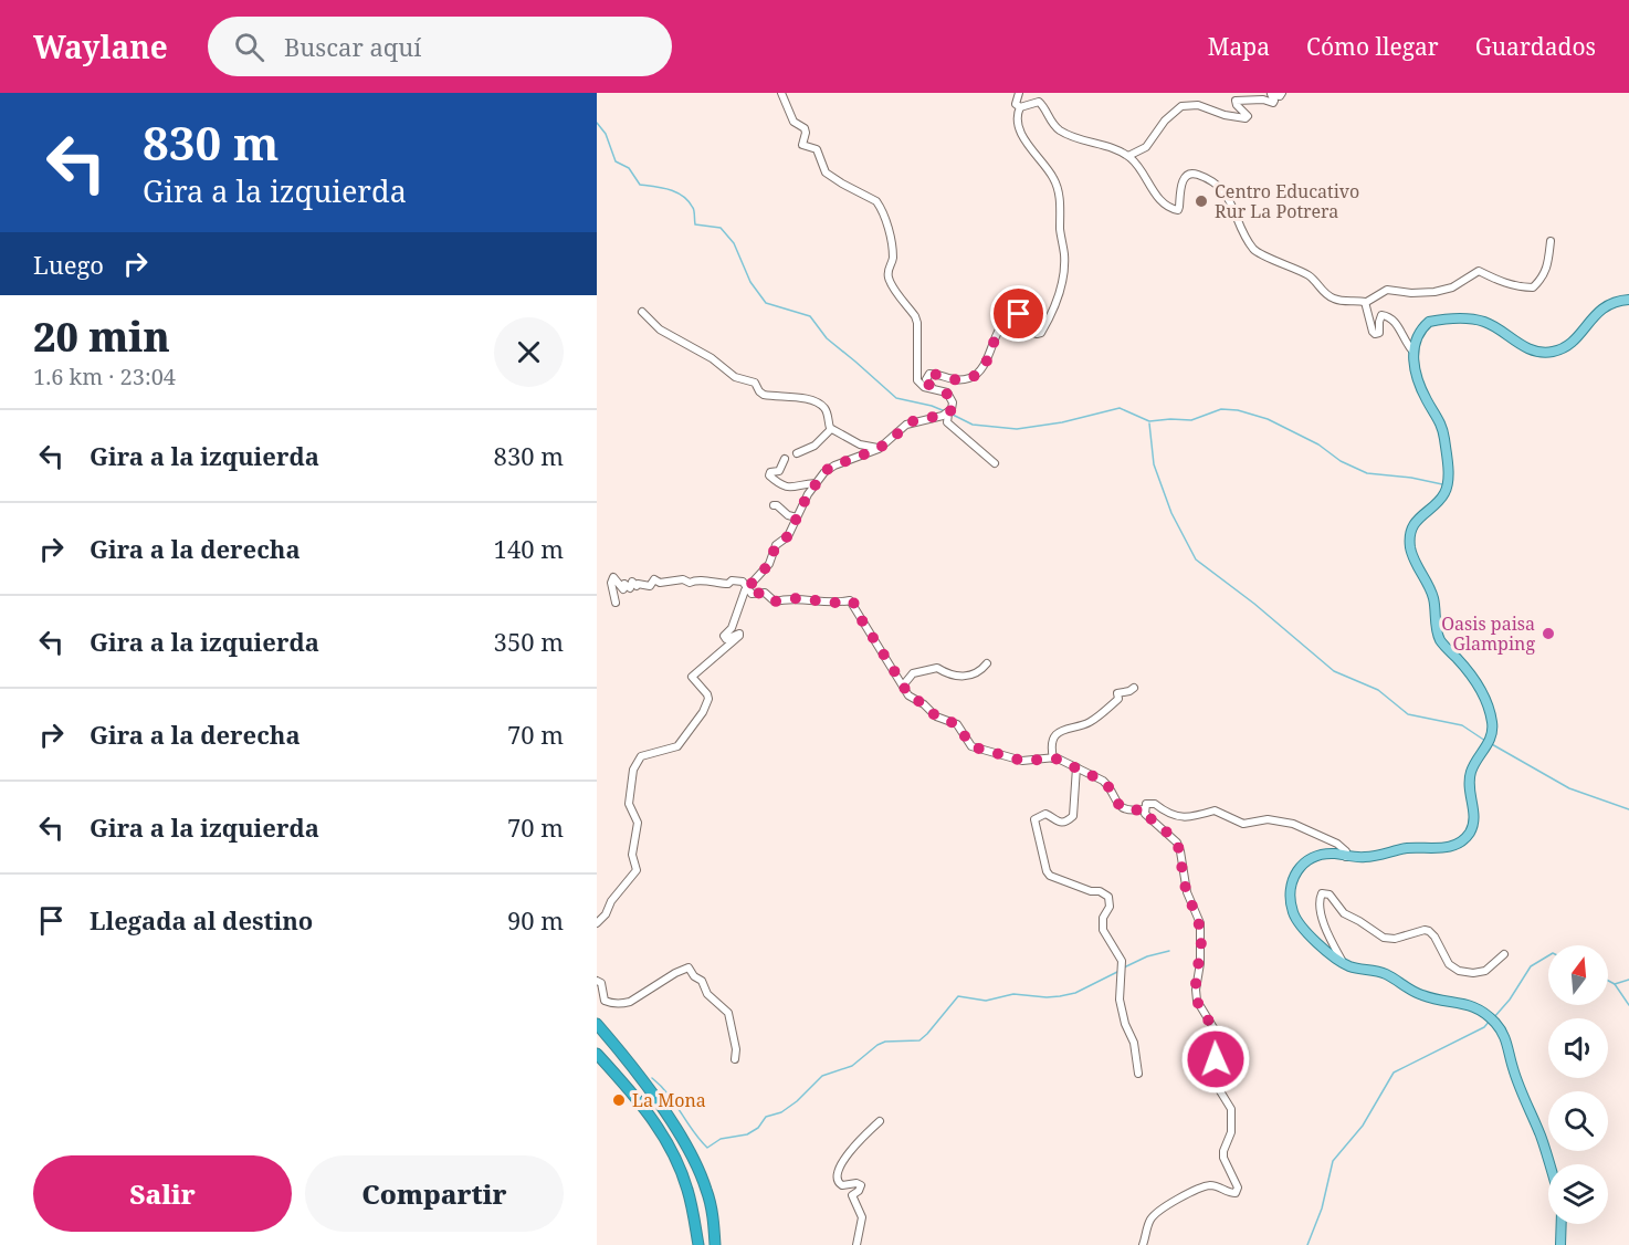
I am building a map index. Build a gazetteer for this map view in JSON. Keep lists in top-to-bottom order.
{
  "places": ["Centro Educativo Rur La Potrera", "Oasis paisa Glamping", "La Mona"],
  "north": "top",
  "page": {
    "header": "Waylane",
    "search": "Buscar aquí",
    "nav": ["Mapa", "Cómo llegar", "Guardados"],
    "turn": ["830 m", "Gira a la izquierda"],
    "then": "Luego",
    "heading": ["20 min", "1.6 km · 23:04"],
    "list": [
      {
        "name": "Gira a la izquierda",
        "value": "830 m"
      },
      {
        "name": "Gira a la derecha",
        "value": "140 m"
      },
      {
        "name": "Gira a la izquierda",
        "value": "350 m"
      },
      {
        "name": "Gira a la derecha",
        "value": "70 m"
      },
      {
        "name": "Gira a la izquierda",
        "value": "70 m"
      },
      {
        "name": "Llegada al destino",
        "value": "90 m"
      }
    ],
    "buttons": ["Salir", "Compartir"]
  }
}
